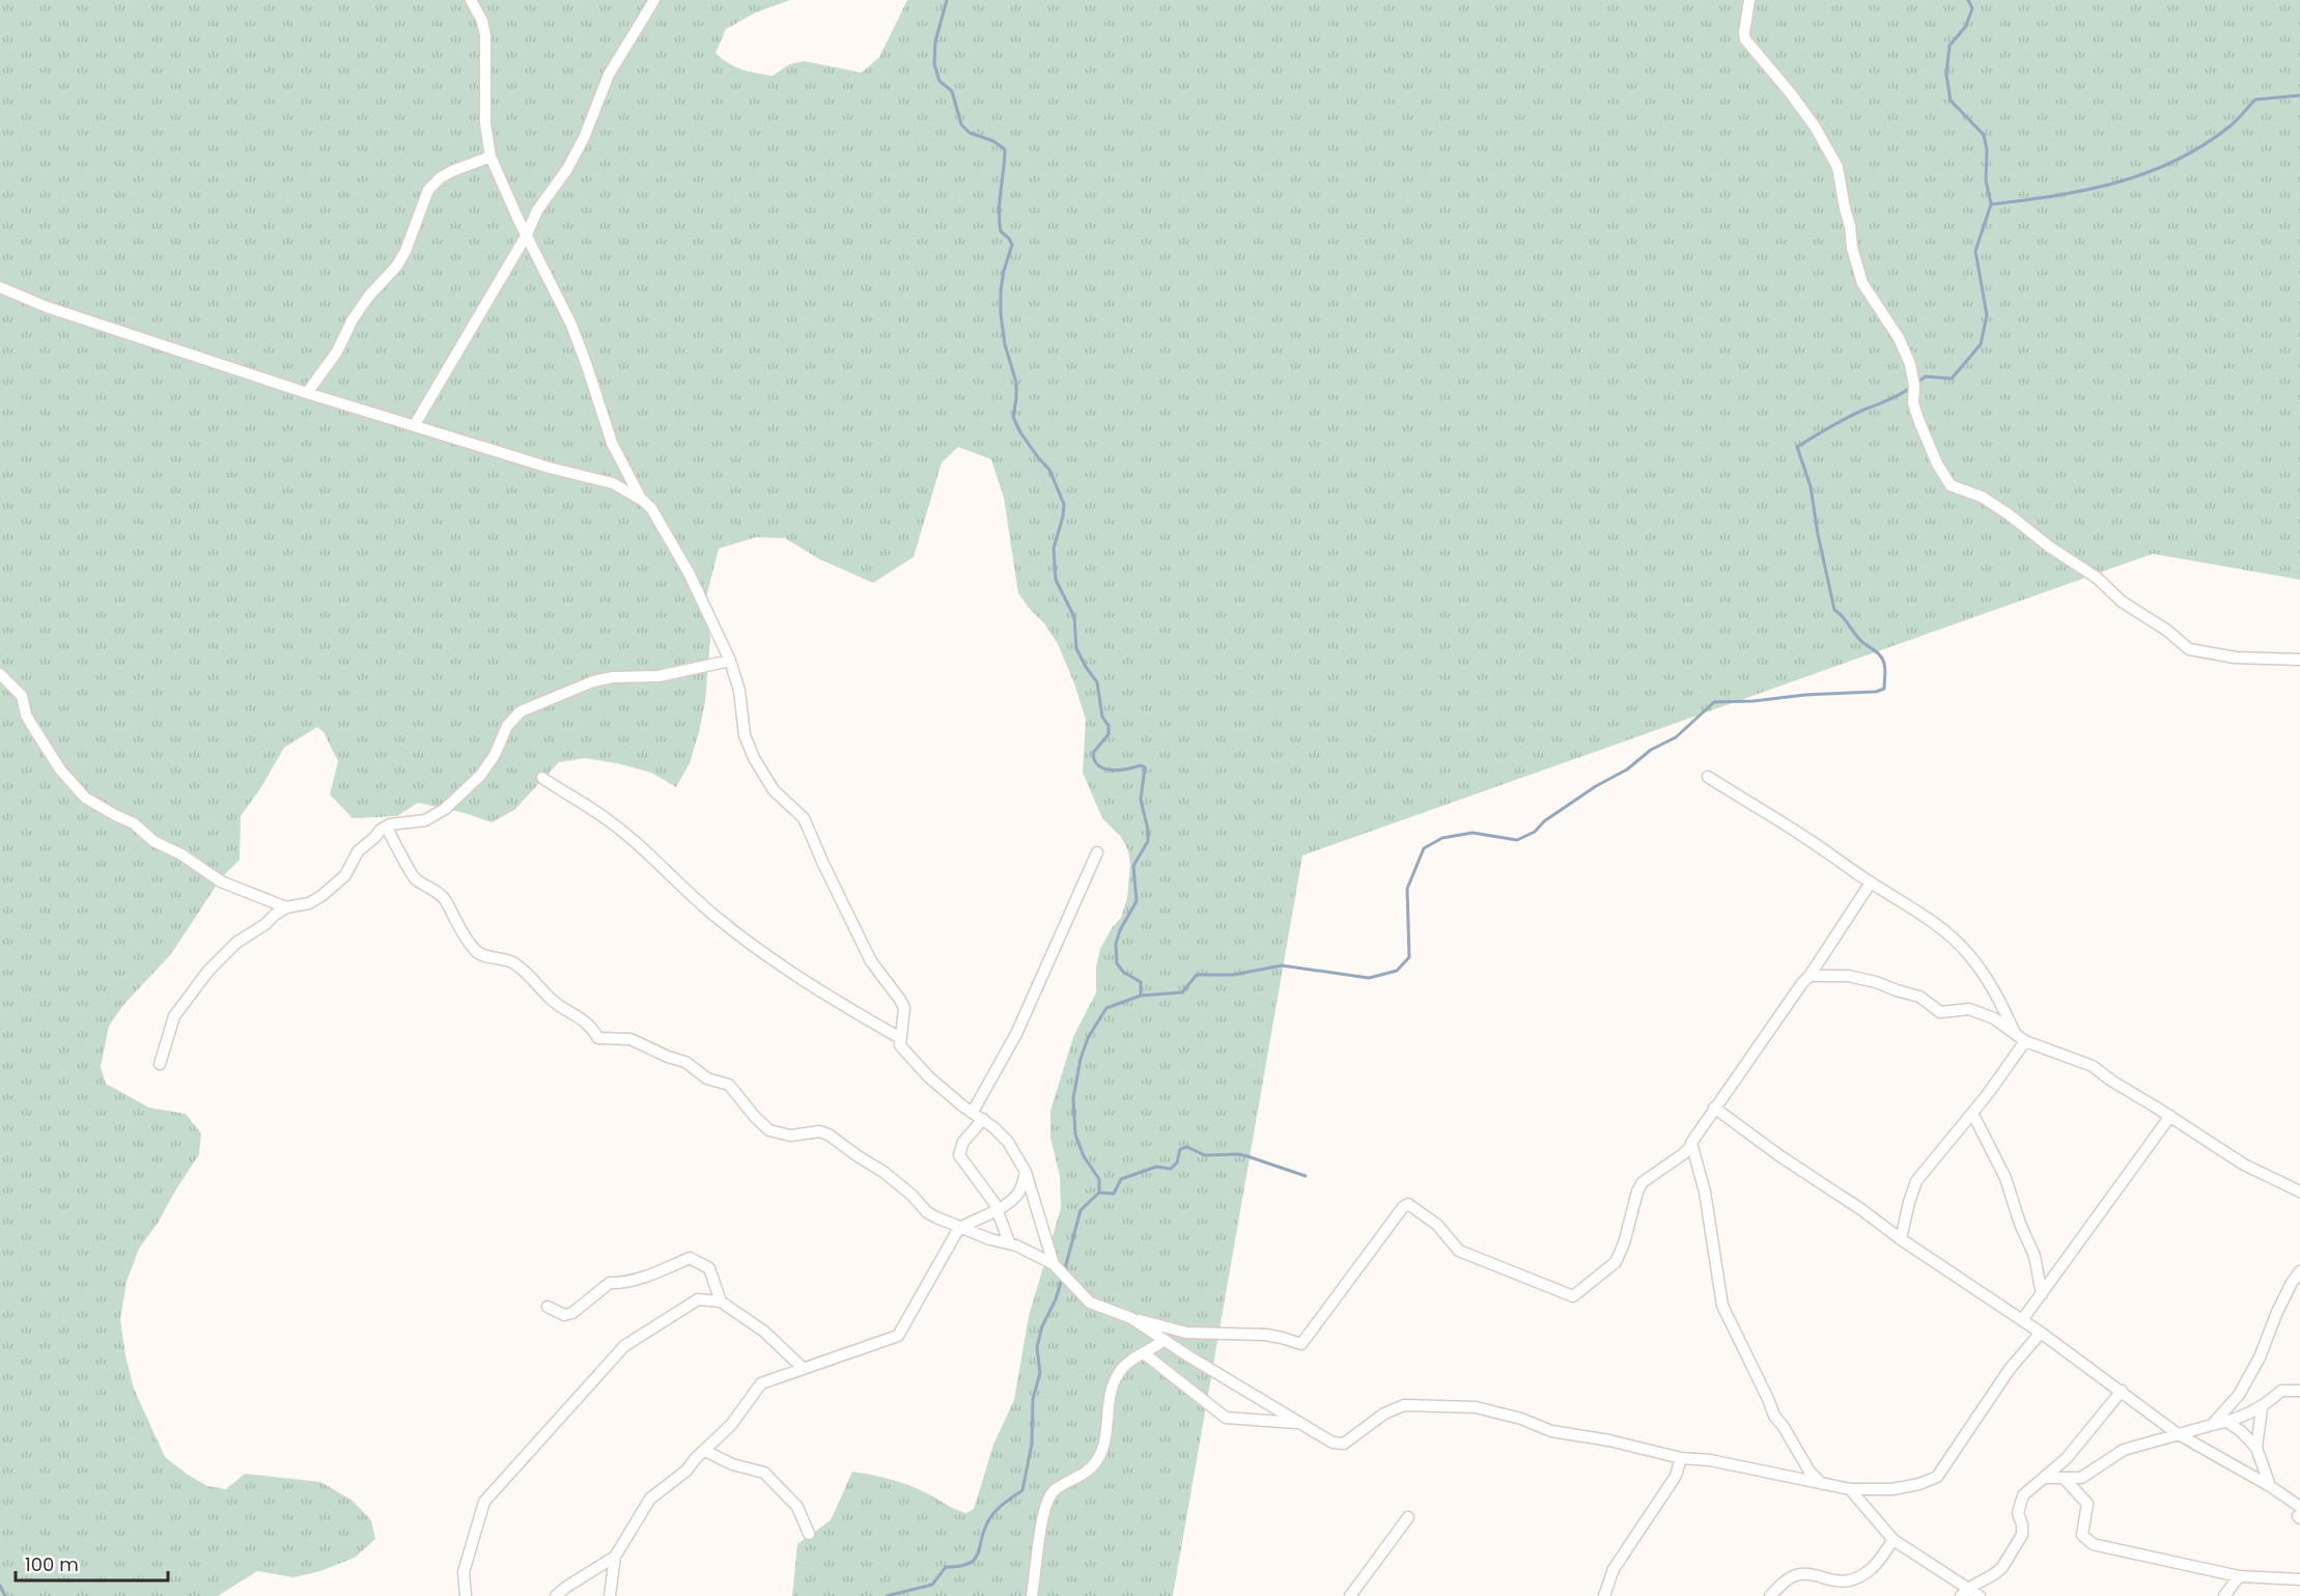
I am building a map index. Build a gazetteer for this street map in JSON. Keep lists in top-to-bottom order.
{
  "scale_bar": "100 m"
}
